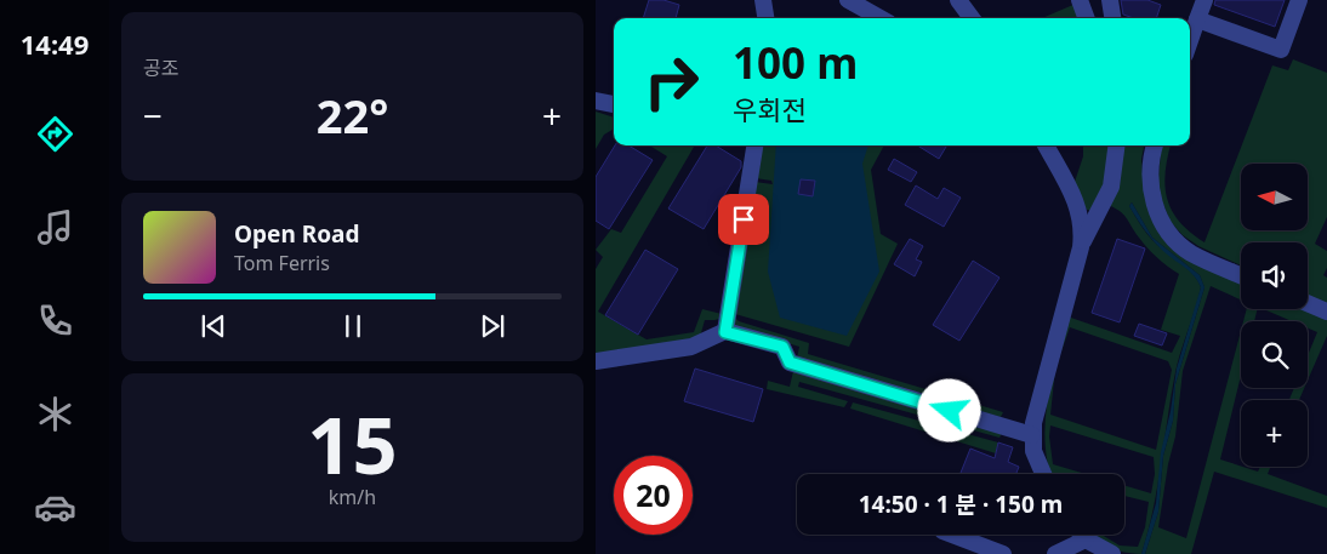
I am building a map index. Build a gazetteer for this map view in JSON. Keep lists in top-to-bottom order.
{
  "north": "left",
  "page": {
    "tabs": "14:49",
    "tile": [
      "공조",
      ["15", "km/h"]
    ],
    "turn": ["100 m", "우회전"],
    "heat": ["−", "22°", "+"],
    "map_buttons": "+",
    "song": ["Open Road", "Tom Ferris"],
    "limit": "20",
    "trip": "14:50 · 1 분 · 150 m"
  }
}
